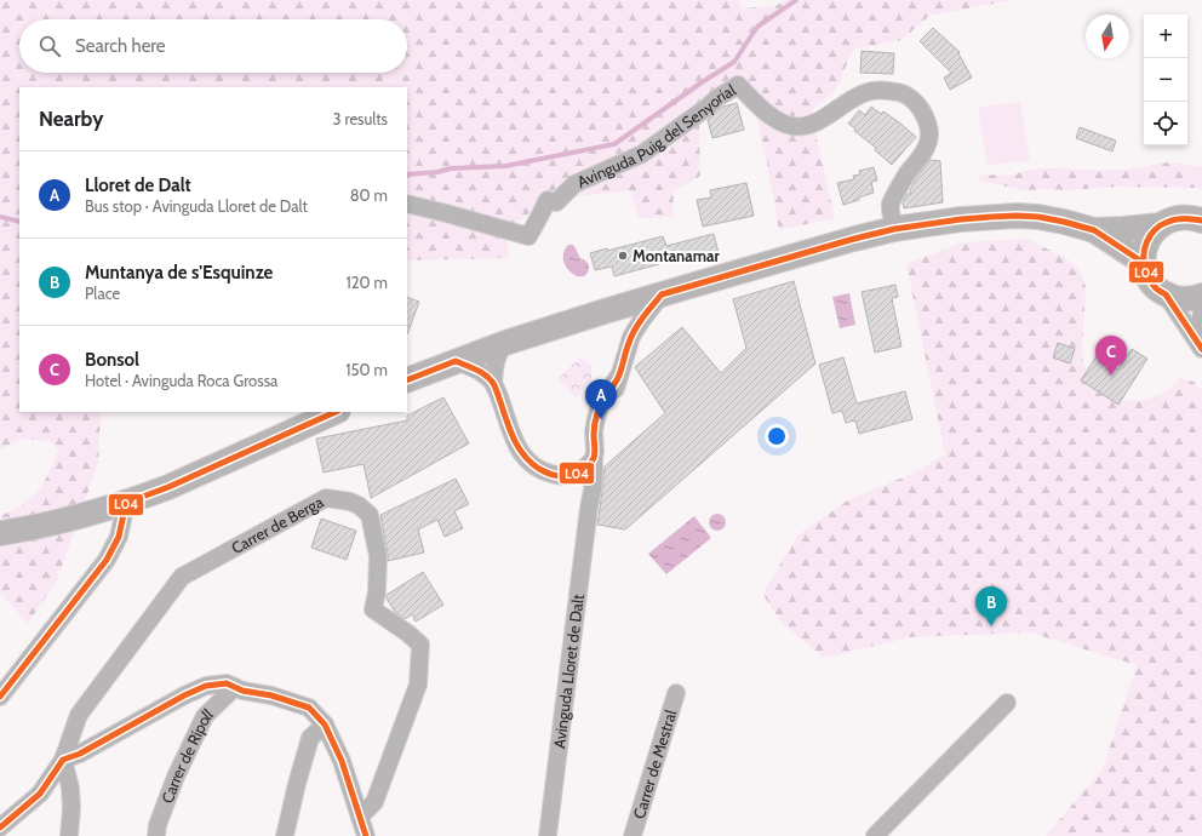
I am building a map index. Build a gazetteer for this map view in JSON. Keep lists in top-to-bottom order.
{
  "streets": {
    "street": [
      "Avinguda Puig del Senyorial",
      "Carrer de Berga",
      "Avinguda Lloret de Dalt",
      "Carrer de Ripoll",
      "Carrer de Mestral"
    ]
  },
  "places": ["Montanamar"],
  "lines": ["transit line L04"],
  "north": "bottom",
  "page": {
    "map_buttons": ["+", "−"],
    "search": "Search here",
    "heading": ["Nearby", "3 results"],
    "list": [
      {
        "mark": "A",
        "name": "Lloret de Dalt",
        "note": "Bus stop · Avinguda Lloret de Dalt",
        "value": "80 m"
      },
      {
        "mark": "B",
        "name": "Muntanya de s'Esquinze",
        "note": "Place",
        "value": "120 m"
      },
      {
        "mark": "C",
        "name": "Bonsol",
        "note": "Hotel · Avinguda Roca Grossa",
        "value": "150 m"
      }
    ],
    "pins": ["C", "A", "B"]
  }
}
